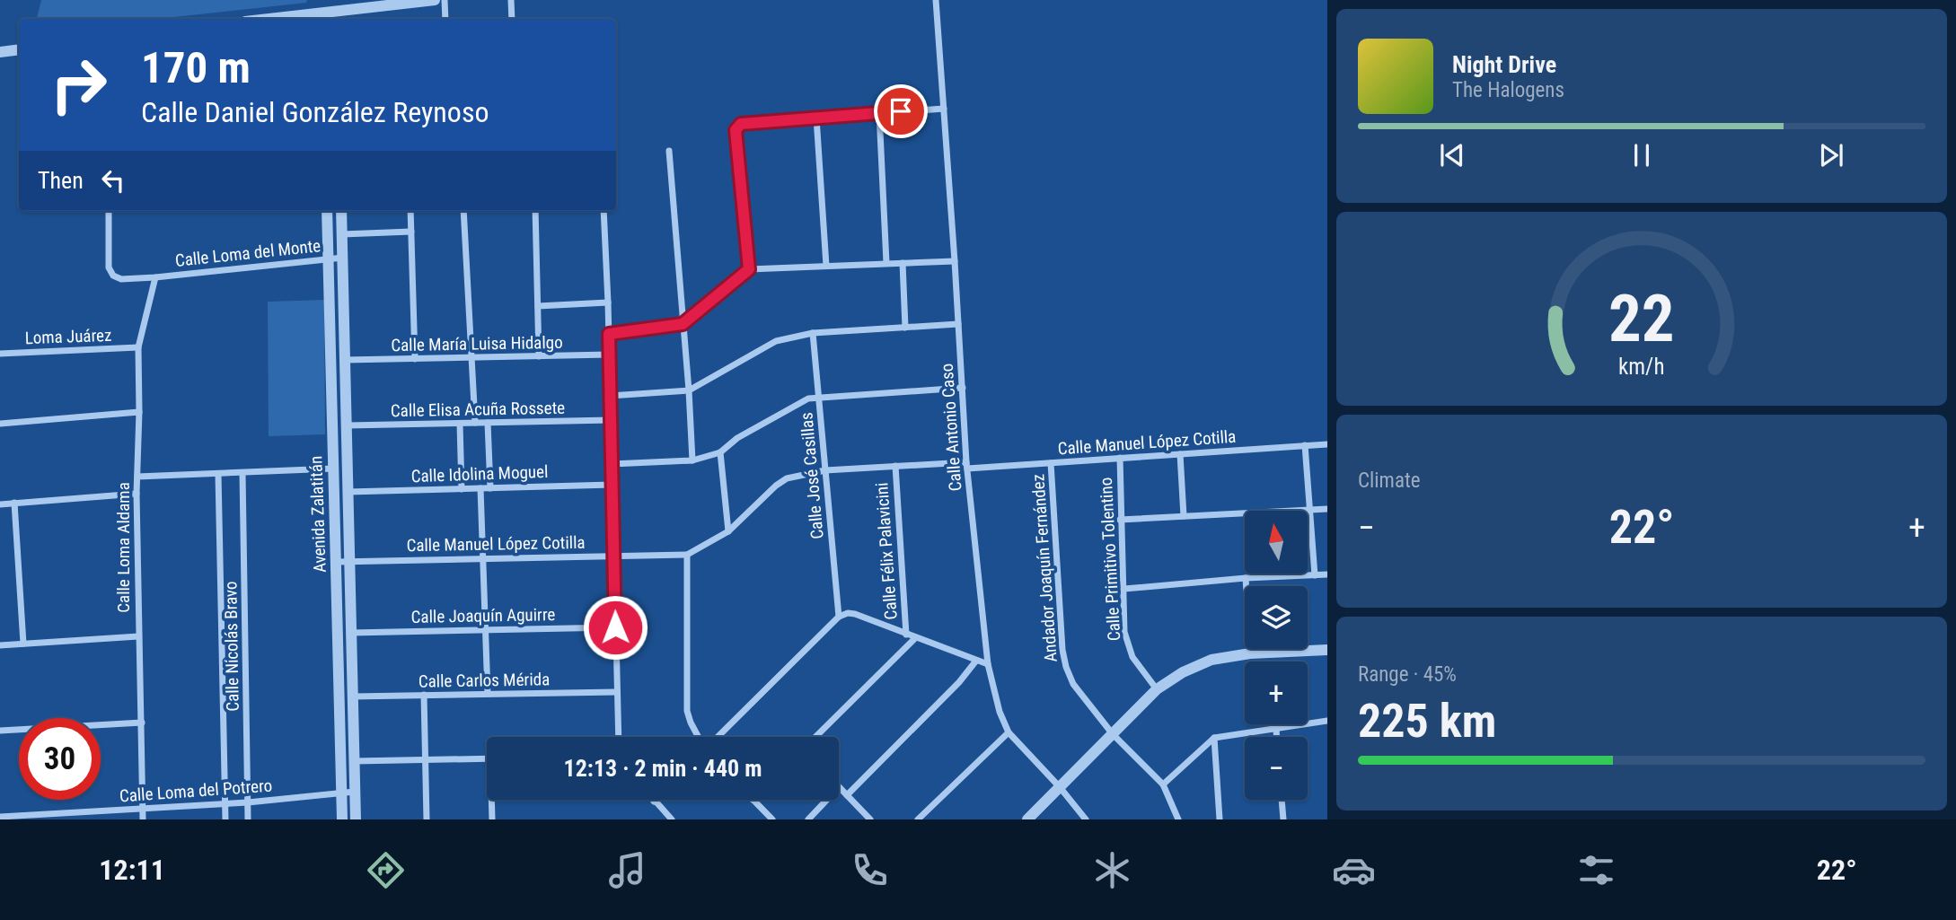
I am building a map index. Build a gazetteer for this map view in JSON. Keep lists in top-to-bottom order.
{
  "streets": {
    "street": [
      "Calle Loma del Monte",
      "Loma Juárez",
      "Calle María Luisa Hidalgo",
      "Calle Elisa Acuña Rossete",
      "Calle Antonio Caso",
      "Calle Manuel López Cotilla",
      "Calle Idolina Moguel",
      "Calle José Casillas",
      "Avenida Zalatitán",
      "Calle Loma Aldama",
      "Calle Félix Palavicini",
      "Calle Primitivo Tolentino",
      "Andador Joaquín Fernández",
      "Calle Joaquín Aguirre",
      "Calle Nicolás Bravo",
      "Calle Carlos Mérida",
      "Calle Loma del Potrero"
    ]
  },
  "crossings": [
    ["Calle Loma del Monte", "Avenida Zalatitán"],
    ["Calle Loma del Monte", "Calle Loma Aldama"],
    ["Loma Juárez", "Calle Loma Aldama"],
    ["Calle María Luisa Hidalgo", "Avenida Zalatitán"],
    ["Calle Elisa Acuña Rossete", "Avenida Zalatitán"],
    ["Calle Antonio Caso", "Calle Manuel López Cotilla"],
    ["Calle Manuel López Cotilla", "Calle José Casillas"],
    ["Calle Manuel López Cotilla", "Avenida Zalatitán"],
    ["Calle Manuel López Cotilla", "Calle Félix Palavicini"],
    ["Calle Manuel López Cotilla", "Calle Primitivo Tolentino"],
    ["Calle Manuel López Cotilla", "Andador Joaquín Fernández"],
    ["Calle Idolina Moguel", "Avenida Zalatitán"],
    ["Avenida Zalatitán", "Calle Joaquín Aguirre"],
    ["Avenida Zalatitán", "Calle Carlos Mérida"],
    ["Avenida Zalatitán", "Calle Loma del Potrero"],
    ["Calle Loma Aldama", "Calle Loma del Potrero"],
    ["Calle Nicolás Bravo", "Calle Loma del Potrero"]
  ],
  "north": "top",
  "page": {
    "turn": ["170 m", "Calle Daniel González Reynoso"],
    "song": ["Night Drive", "The Halogens"],
    "then": "Then",
    "tile": [
      "Climate",
      ["Range · 45%", "225 km"]
    ],
    "heat": ["−", "22°", "+"],
    "map_buttons": ["+", "−"],
    "limit": "30",
    "trip": "12:13 · 2 min · 440 m",
    "tabs": ["12:11", "22°"],
    "gauge": ["22", "km/h"]
  }
}
